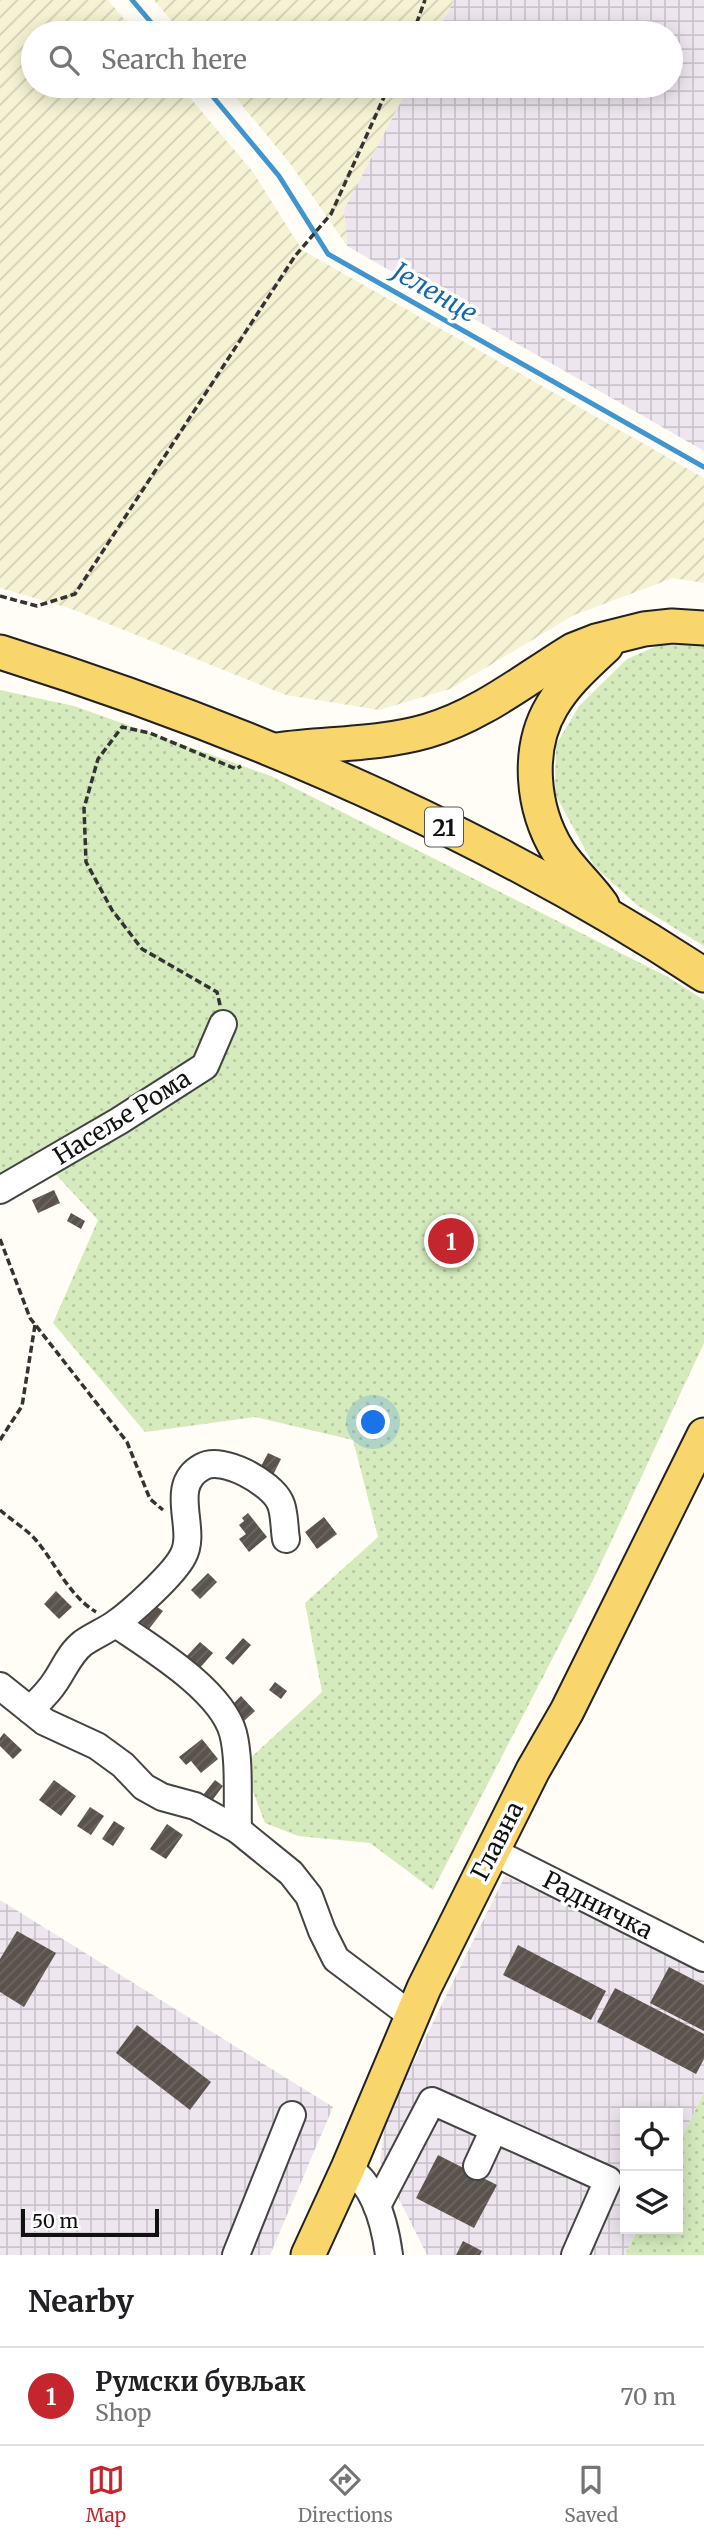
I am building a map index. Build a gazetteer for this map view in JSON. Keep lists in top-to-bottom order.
{
  "streets": {
    "main road": ["21", "Главна"],
    "street": ["Насеље Рома", "Радничка"]
  },
  "crossings": [
    ["Главна", "Радничка"]
  ],
  "water": ["Јеленце"],
  "scale_bar": "50 m",
  "page": {
    "search": "Search here",
    "pins": "1",
    "scale": "50 m",
    "heading": "Nearby",
    "list": [
      {
        "mark": "1",
        "name": "Румски бувљак",
        "note": "Shop",
        "value": "70 m"
      }
    ],
    "nav": ["Map", "Directions", "Saved"]
  }
}
